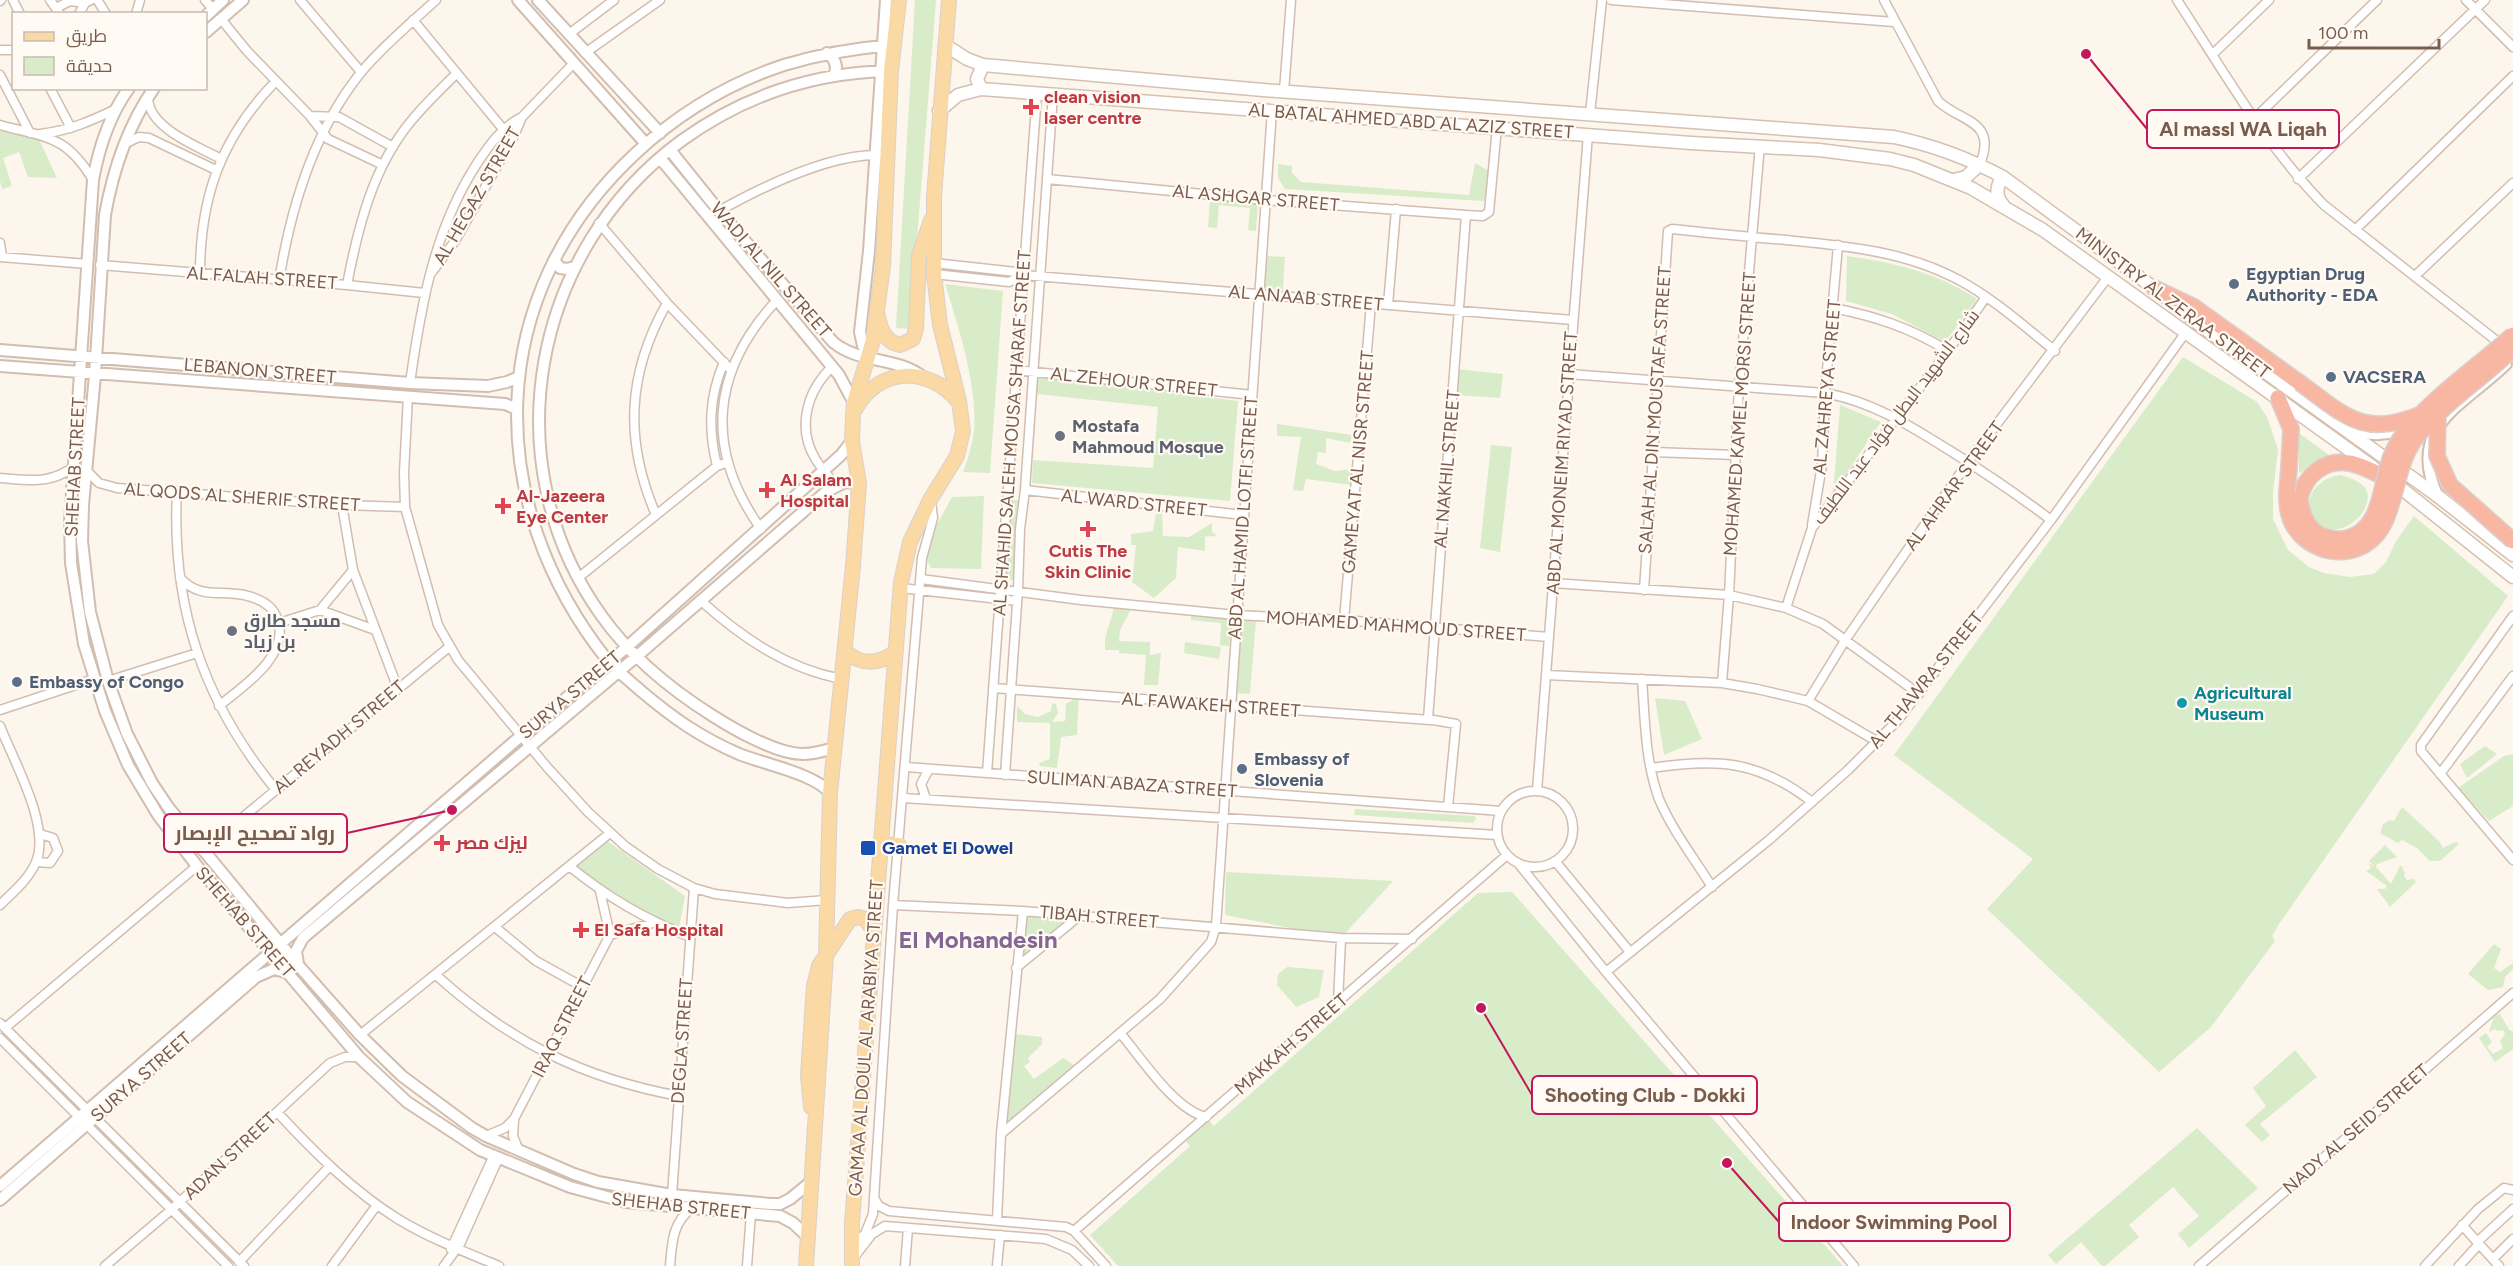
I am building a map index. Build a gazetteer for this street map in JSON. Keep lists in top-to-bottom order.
{
  "streets": {
    "main road": ["AL BATAL AHMED ABD AL AZIZ STREET", "MINISTRY AL ZERAA STREET", "GAMAA AL DOUL AL ARABIYA STREET"],
    "street": [
      "AL HEGAZ STREET",
      "AL ASHGAR STREET",
      "WADI AL NIL STREET",
      "AL FALAH STREET",
      "AL ANAAB STREET",
      "LEBANON STREET",
      "AL ZEHOUR STREET",
      "AL ZAHREYA STREET",
      "SALAH AL DIN MOUSTAFA STREET",
      "MOHAMED KAMEL MORSI STREET",
      "شارع الشهيد البطل فؤاد عبد اللطيف",
      "AL SHAHID SALEH MOUSA SHARAF STREET",
      "GAMEYAT AL NISR STREET",
      "ABD AL MONEIM RIYAD STREET",
      "SHEHAB STREET",
      "AL NAKHIL STREET",
      "AL AHRAR STREET",
      "AL QODS AL SHERIF STREET",
      "AL WARD STREET",
      "ABD AL HAMID LOTFI STREET",
      "MOHAMED MAHMOUD STREET",
      "AL THAWRA STREET",
      "SURYA STREET",
      "AL FAWAKEH STREET",
      "AL REYADH STREET",
      "SULIMAN ABAZA STREET",
      "TIBAH STREET",
      "IRAQ STREET",
      "DEGLA STREET",
      "MAKKAH STREET",
      "NADY AL SEID STREET",
      "ADAN STREET"
    ]
  },
  "crossings": [
    ["AL BATAL AHMED ABD AL AZIZ STREET", "MINISTRY AL ZERAA STREET"],
    ["AL BATAL AHMED ABD AL AZIZ STREET", "MOHAMED KAMEL MORSI STREET"],
    ["AL BATAL AHMED ABD AL AZIZ STREET", "AL SHAHID SALEH MOUSA SHARAF STREET"],
    ["AL BATAL AHMED ABD AL AZIZ STREET", "ABD AL MONEIM RIYAD STREET"],
    ["AL BATAL AHMED ABD AL AZIZ STREET", "ABD AL HAMID LOTFI STREET"],
    ["AL BATAL AHMED ABD AL AZIZ STREET", "GAMAA AL DOUL AL ARABIYA STREET"],
    ["AL HEGAZ STREET", "AL FALAH STREET"],
    ["AL HEGAZ STREET", "LEBANON STREET"],
    ["AL ASHGAR STREET", "AL SHAHID SALEH MOUSA SHARAF STREET"],
    ["AL ASHGAR STREET", "AL NAKHIL STREET"],
    ["AL ASHGAR STREET", "ABD AL HAMID LOTFI STREET"],
    ["AL FALAH STREET", "SHEHAB STREET"],
    ["AL ANAAB STREET", "AL SHAHID SALEH MOUSA SHARAF STREET"],
    ["AL ANAAB STREET", "GAMEYAT AL NISR STREET"],
    ["AL ANAAB STREET", "ABD AL MONEIM RIYAD STREET"],
    ["AL ANAAB STREET", "AL NAKHIL STREET"],
    ["AL ANAAB STREET", "ABD AL HAMID LOTFI STREET"],
    ["MINISTRY AL ZERAA STREET", "AL AHRAR STREET"],
    ["MINISTRY AL ZERAA STREET", "AL THAWRA STREET"],
    ["LEBANON STREET", "SHEHAB STREET"],
    ["AL ZEHOUR STREET", "AL SHAHID SALEH MOUSA SHARAF STREET"],
    ["AL ZEHOUR STREET", "ABD AL HAMID LOTFI STREET"],
    ["AL ZAHREYA STREET", "شارع الشهيد البطل فؤاد عبد اللطيف"],
    ["SALAH AL DIN MOUSTAFA STREET", "MOHAMED KAMEL MORSI STREET"],
    ["AL SHAHID SALEH MOUSA SHARAF STREET", "AL WARD STREET"],
    ["AL SHAHID SALEH MOUSA SHARAF STREET", "MOHAMED MAHMOUD STREET"],
    ["AL SHAHID SALEH MOUSA SHARAF STREET", "AL FAWAKEH STREET"],
    ["AL SHAHID SALEH MOUSA SHARAF STREET", "SULIMAN ABAZA STREET"],
    ["GAMEYAT AL NISR STREET", "MOHAMED MAHMOUD STREET"],
    ["ABD AL MONEIM RIYAD STREET", "MOHAMED MAHMOUD STREET"],
    ["ABD AL MONEIM RIYAD STREET", "SULIMAN ABAZA STREET"],
    ["ABD AL MONEIM RIYAD STREET", "MAKKAH STREET"],
    ["SHEHAB STREET", "AL QODS AL SHERIF STREET"],
    ["SHEHAB STREET", "SURYA STREET"],
    ["SHEHAB STREET", "AL REYADH STREET"],
    ["SHEHAB STREET", "IRAQ STREET"],
    ["SHEHAB STREET", "DEGLA STREET"],
    ["SHEHAB STREET", "ADAN STREET"],
    ["AL NAKHIL STREET", "MOHAMED MAHMOUD STREET"],
    ["AL NAKHIL STREET", "AL FAWAKEH STREET"],
    ["AL WARD STREET", "ABD AL HAMID LOTFI STREET"],
    ["ABD AL HAMID LOTFI STREET", "MOHAMED MAHMOUD STREET"],
    ["ABD AL HAMID LOTFI STREET", "AL FAWAKEH STREET"],
    ["ABD AL HAMID LOTFI STREET", "SULIMAN ABAZA STREET"],
    ["ABD AL HAMID LOTFI STREET", "TIBAH STREET"],
    ["SULIMAN ABAZA STREET", "MAKKAH STREET"],
    ["TIBAH STREET", "MAKKAH STREET"]
  ],
  "districts": ["El Mohandesin"],
  "places": {
    "other": [
      "Al massl WA Liqah",
      "Egyptian Drug Authority - EDA",
      "VACSERA",
      "Mostafa Mahmoud Mosque",
      "مسجد طارق بن زياد",
      "Embassy of Congo",
      "Agricultural Museum",
      "Embassy of Slovenia",
      "رواد تصحيح الإبصار",
      "Shooting Club - Dokki",
      "Indoor Swimming Pool"
    ],
    "health": [
      "clean vision laser centre",
      "Al Salam Hospital",
      "Al-Jazeera Eye Center",
      "Cutis The Skin Clinic",
      "ليزك مصر",
      "El Safa Hospital"
    ],
    "transit": ["Gamet El Dowel"]
  },
  "legend": ["طريق", "حديقة"],
  "scale_bar": "100 m"
}
